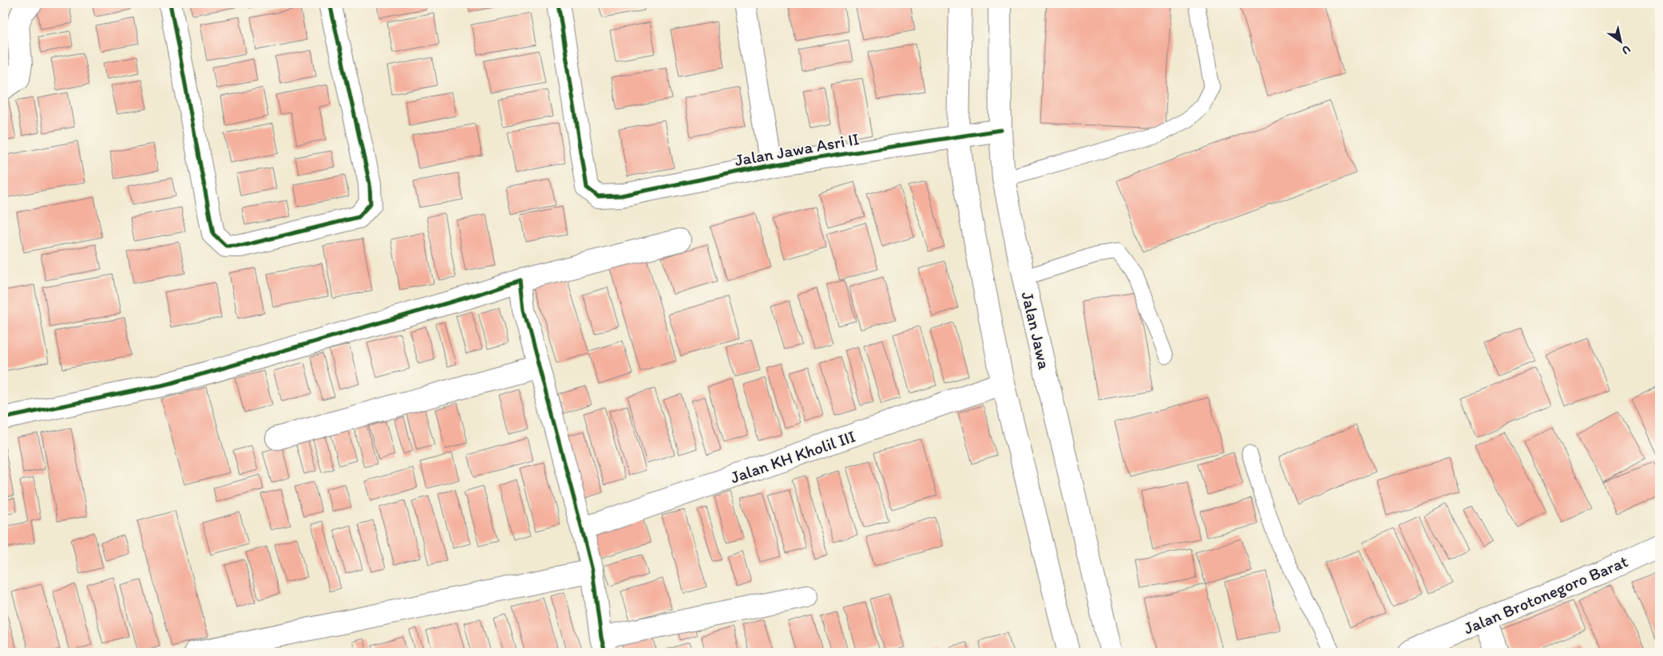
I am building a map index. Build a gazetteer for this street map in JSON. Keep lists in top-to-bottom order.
{
  "streets": {
    "street": [
      "Jalan Jawa Asri II",
      "Jalan Jawa",
      "Jalan KH Kholil III",
      "Jalan Brotonegoro Barat"
    ]
  },
  "crossings": [
    ["Jalan Jawa Asri II", "Jalan Jawa"]
  ],
  "north": "bottom right"
}
